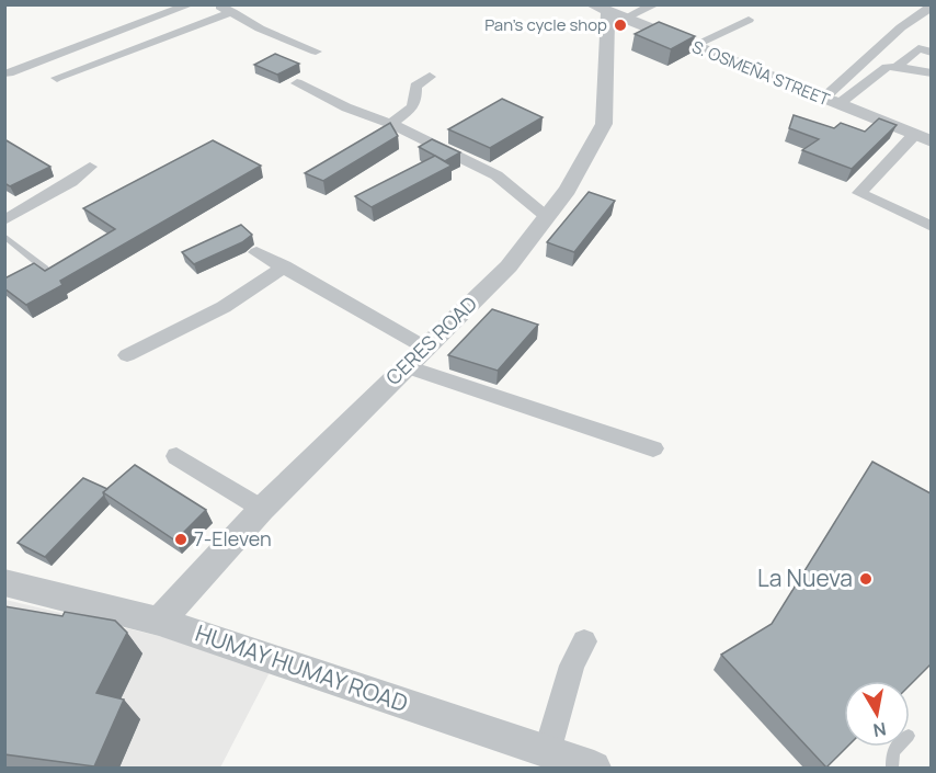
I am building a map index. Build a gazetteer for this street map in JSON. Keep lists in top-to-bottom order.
{
  "streets": {
    "street": ["S. OSMEÑA STREET", "CERES ROAD", "HUMAY HUMAY ROAD"]
  },
  "crossings": [
    ["S. OSMEÑA STREET", "CERES ROAD"],
    ["CERES ROAD", "HUMAY HUMAY ROAD"]
  ],
  "places": ["Pan's cycle shop", "7-Eleven", "La Nueva"],
  "north": "bottom"
}
